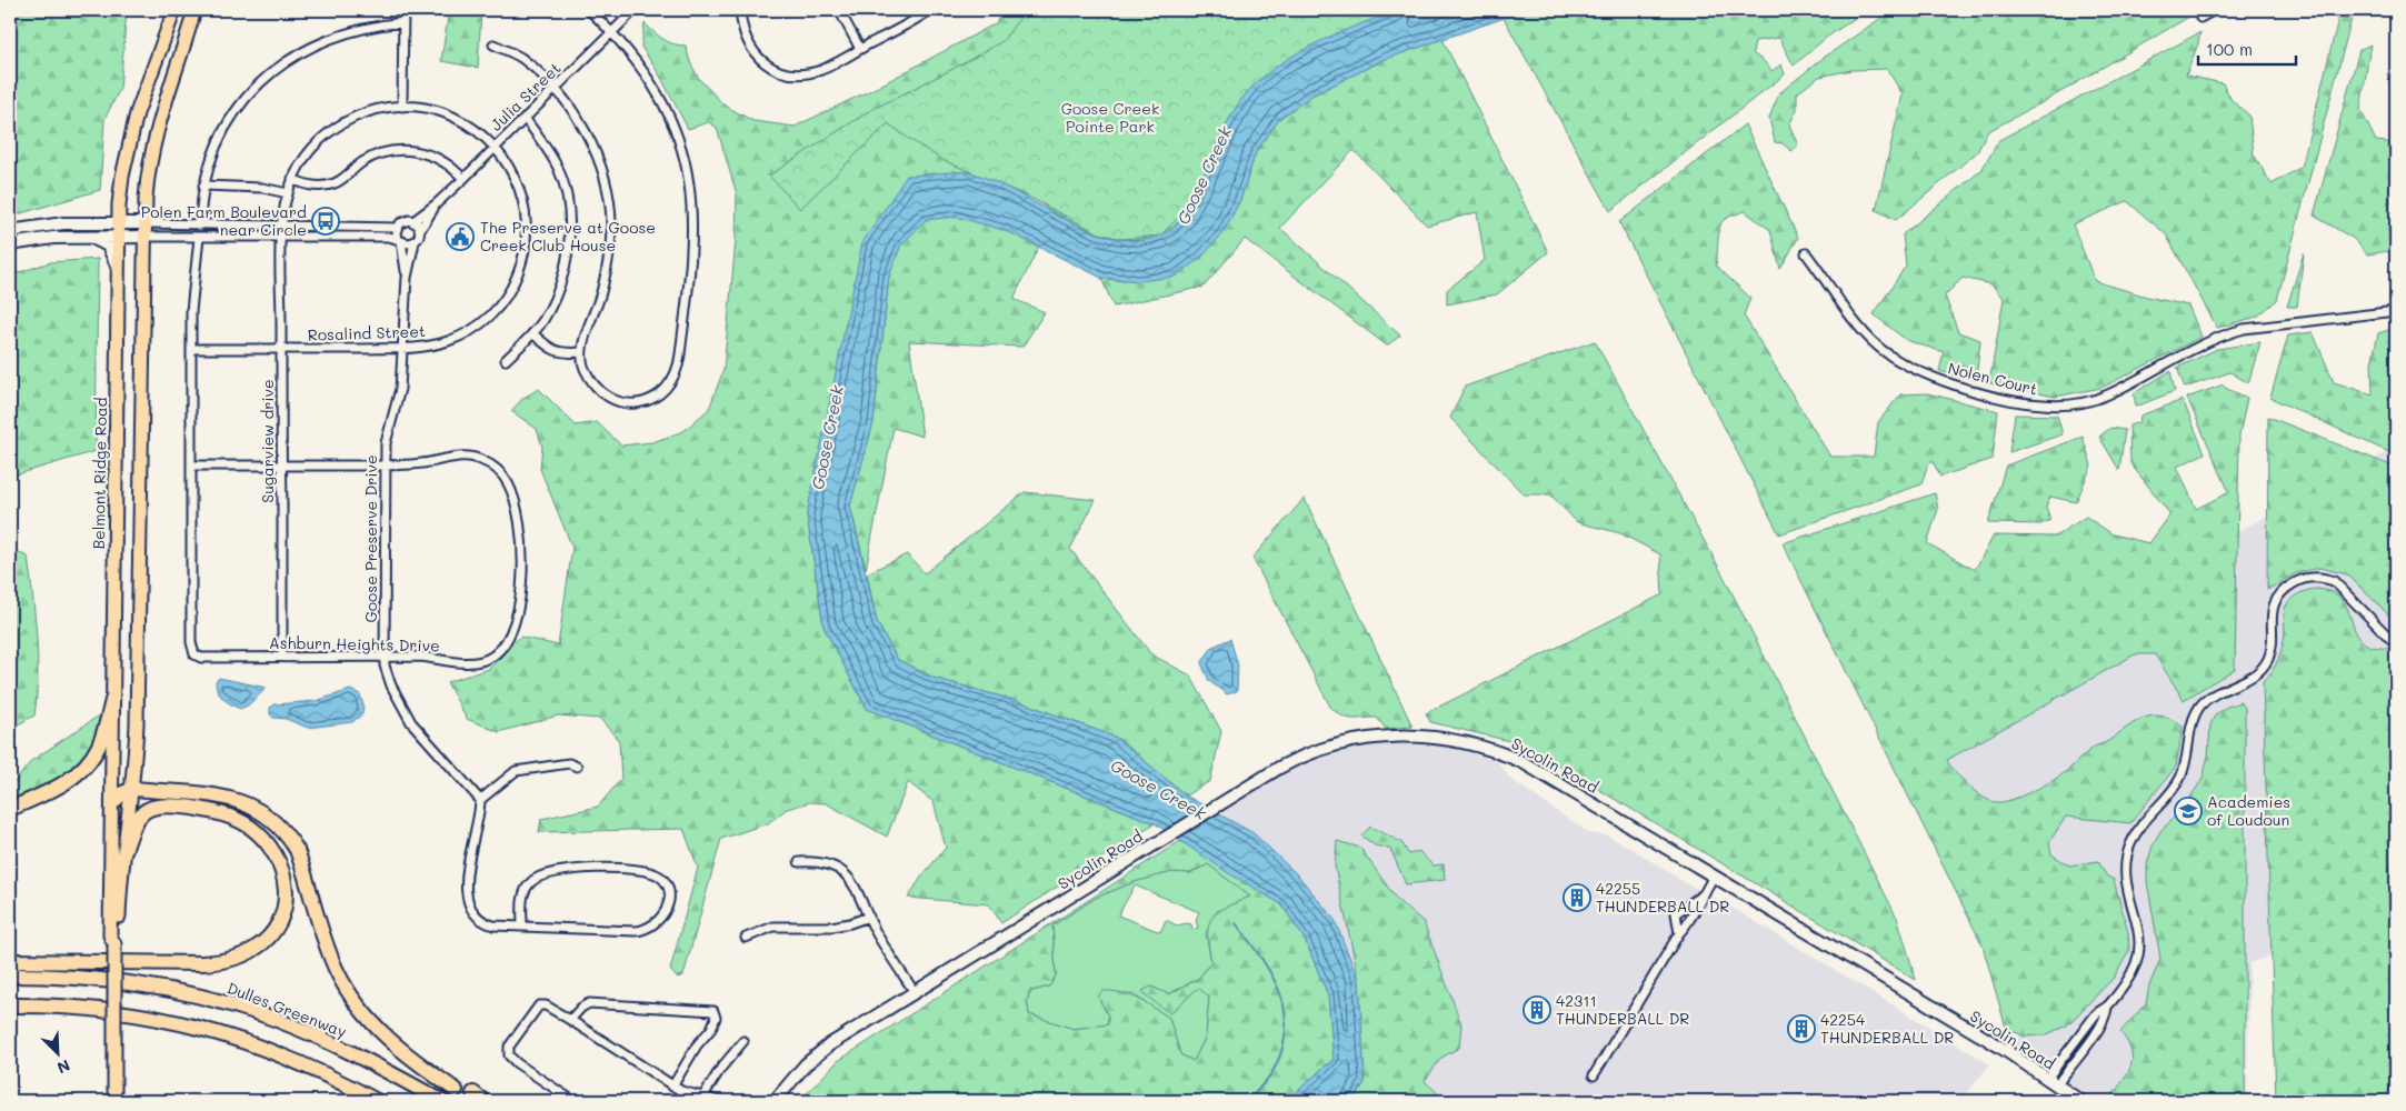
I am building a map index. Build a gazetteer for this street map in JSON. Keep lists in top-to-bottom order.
{
  "streets": {
    "highway": ["Dulles Greenway"],
    "main road": ["Belmont Ridge Road", "Sycolin Road"],
    "street": [
      "Julia Street",
      "Rosalind Street",
      "Nolen Court",
      "Sugarview drive",
      "Goose Preserve Drive",
      "Ashburn Heights Drive"
    ]
  },
  "crossings": [
    ["Julia Street", "Rosalind Street"],
    ["Rosalind Street", "Sugarview drive"],
    ["Rosalind Street", "Goose Preserve Drive"],
    ["Rosalind Street", "Ashburn Heights Drive"],
    ["Sugarview drive", "Ashburn Heights Drive"],
    ["Goose Preserve Drive", "Ashburn Heights Drive"]
  ],
  "water": ["Goose Creek"],
  "parks": ["Goose Creek Pointe Park"],
  "places": {
    "bus stop": ["Polen Farm Boulevard near Circle"],
    "public building": ["The Preserve at Goose Creek Club House"],
    "school or university": ["Academies of Loudoun"],
    "building": ["42255 THUNDERBALL DR", "42311 THUNDERBALL DR", "42254 THUNDERBALL DR"]
  },
  "scale_bar": "100 m",
  "north": "bottom right"
}
